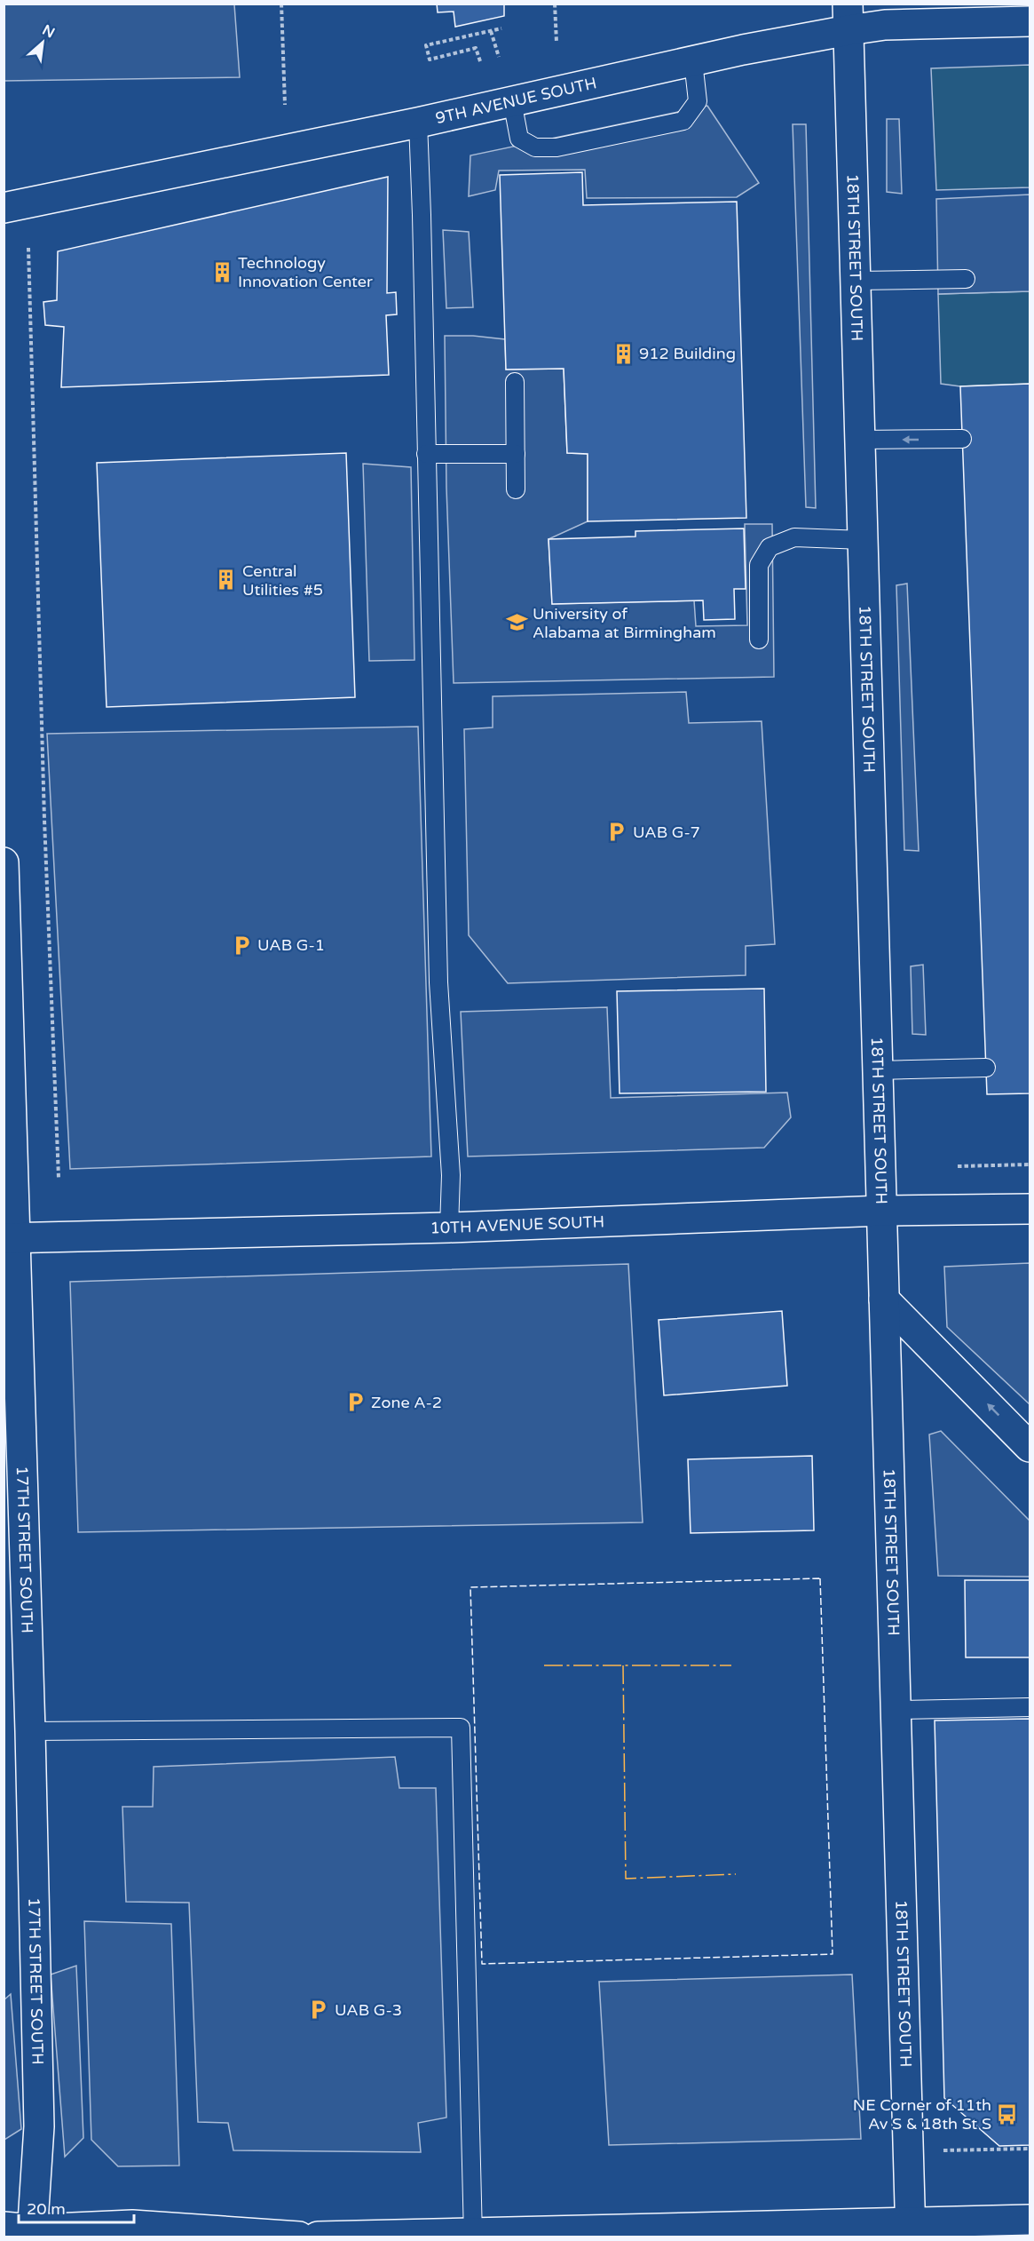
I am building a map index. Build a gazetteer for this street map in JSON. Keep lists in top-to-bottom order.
{
  "streets": {
    "street": [
      "9TH AVENUE SOUTH",
      "18TH STREET SOUTH",
      "10TH AVENUE SOUTH",
      "17TH STREET SOUTH"
    ]
  },
  "crossings": [
    ["9TH AVENUE SOUTH", "18TH STREET SOUTH"],
    ["18TH STREET SOUTH", "10TH AVENUE SOUTH"],
    ["10TH AVENUE SOUTH", "17TH STREET SOUTH"]
  ],
  "places": {
    "building": ["Technology Innovation Center", "912 Building", "Central Utilities #5"],
    "school or university": ["University of Alabama at Birmingham"],
    "parking": [
      "UAB G-7",
      "UAB G-1",
      "Zone A-2",
      "UAB G-3"
    ],
    "bus stop": ["NE Corner of 11th Av S & 18th St S"]
  },
  "scale_bar": "20 m",
  "north": "top right"
}
